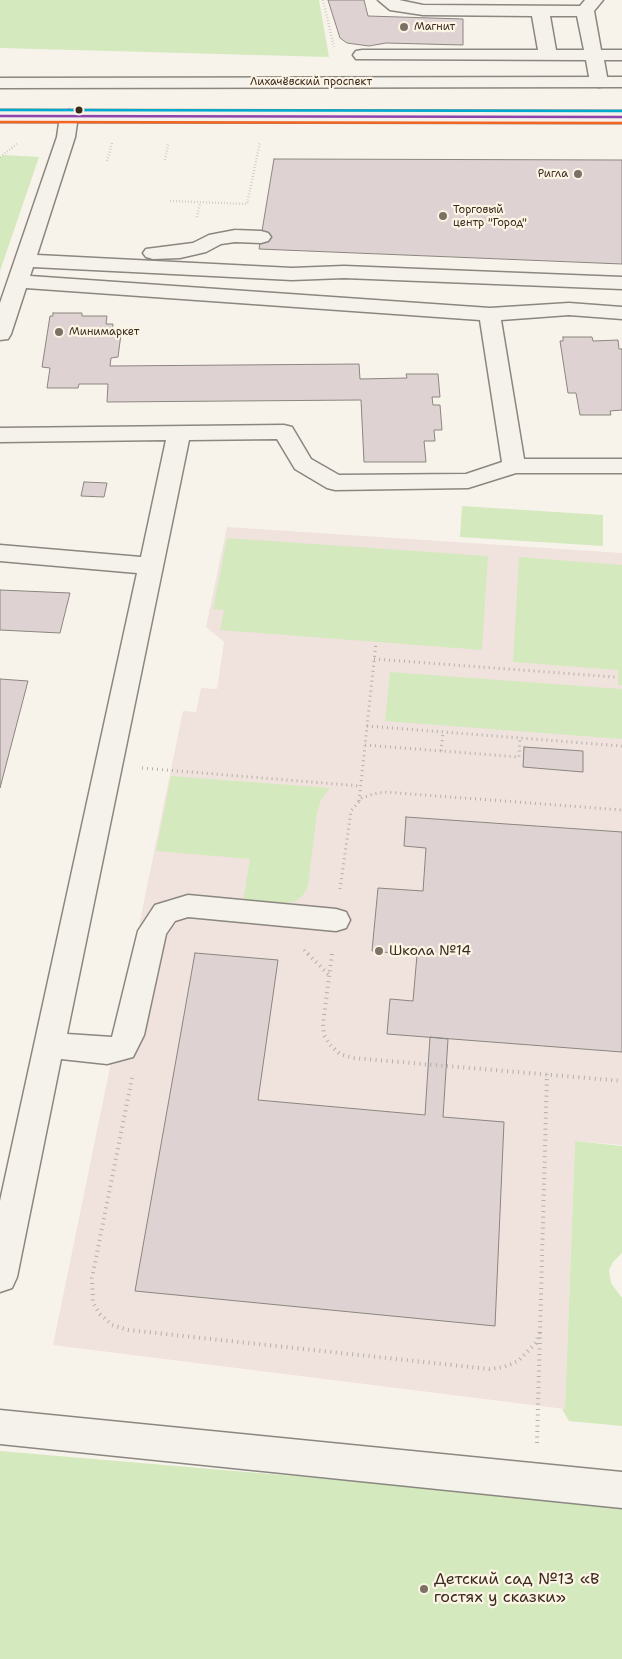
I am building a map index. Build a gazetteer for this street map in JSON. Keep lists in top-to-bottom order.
{
  "streets": {
    "main road": ["Лихачёвский проспект"]
  },
  "places": [
    "Магнит",
    "Ригла",
    "Торговый центр \"Город\"",
    "Минимаркет",
    "Школа №14",
    "Детский сад №13 «В гостях у сказки»"
  ]
}
